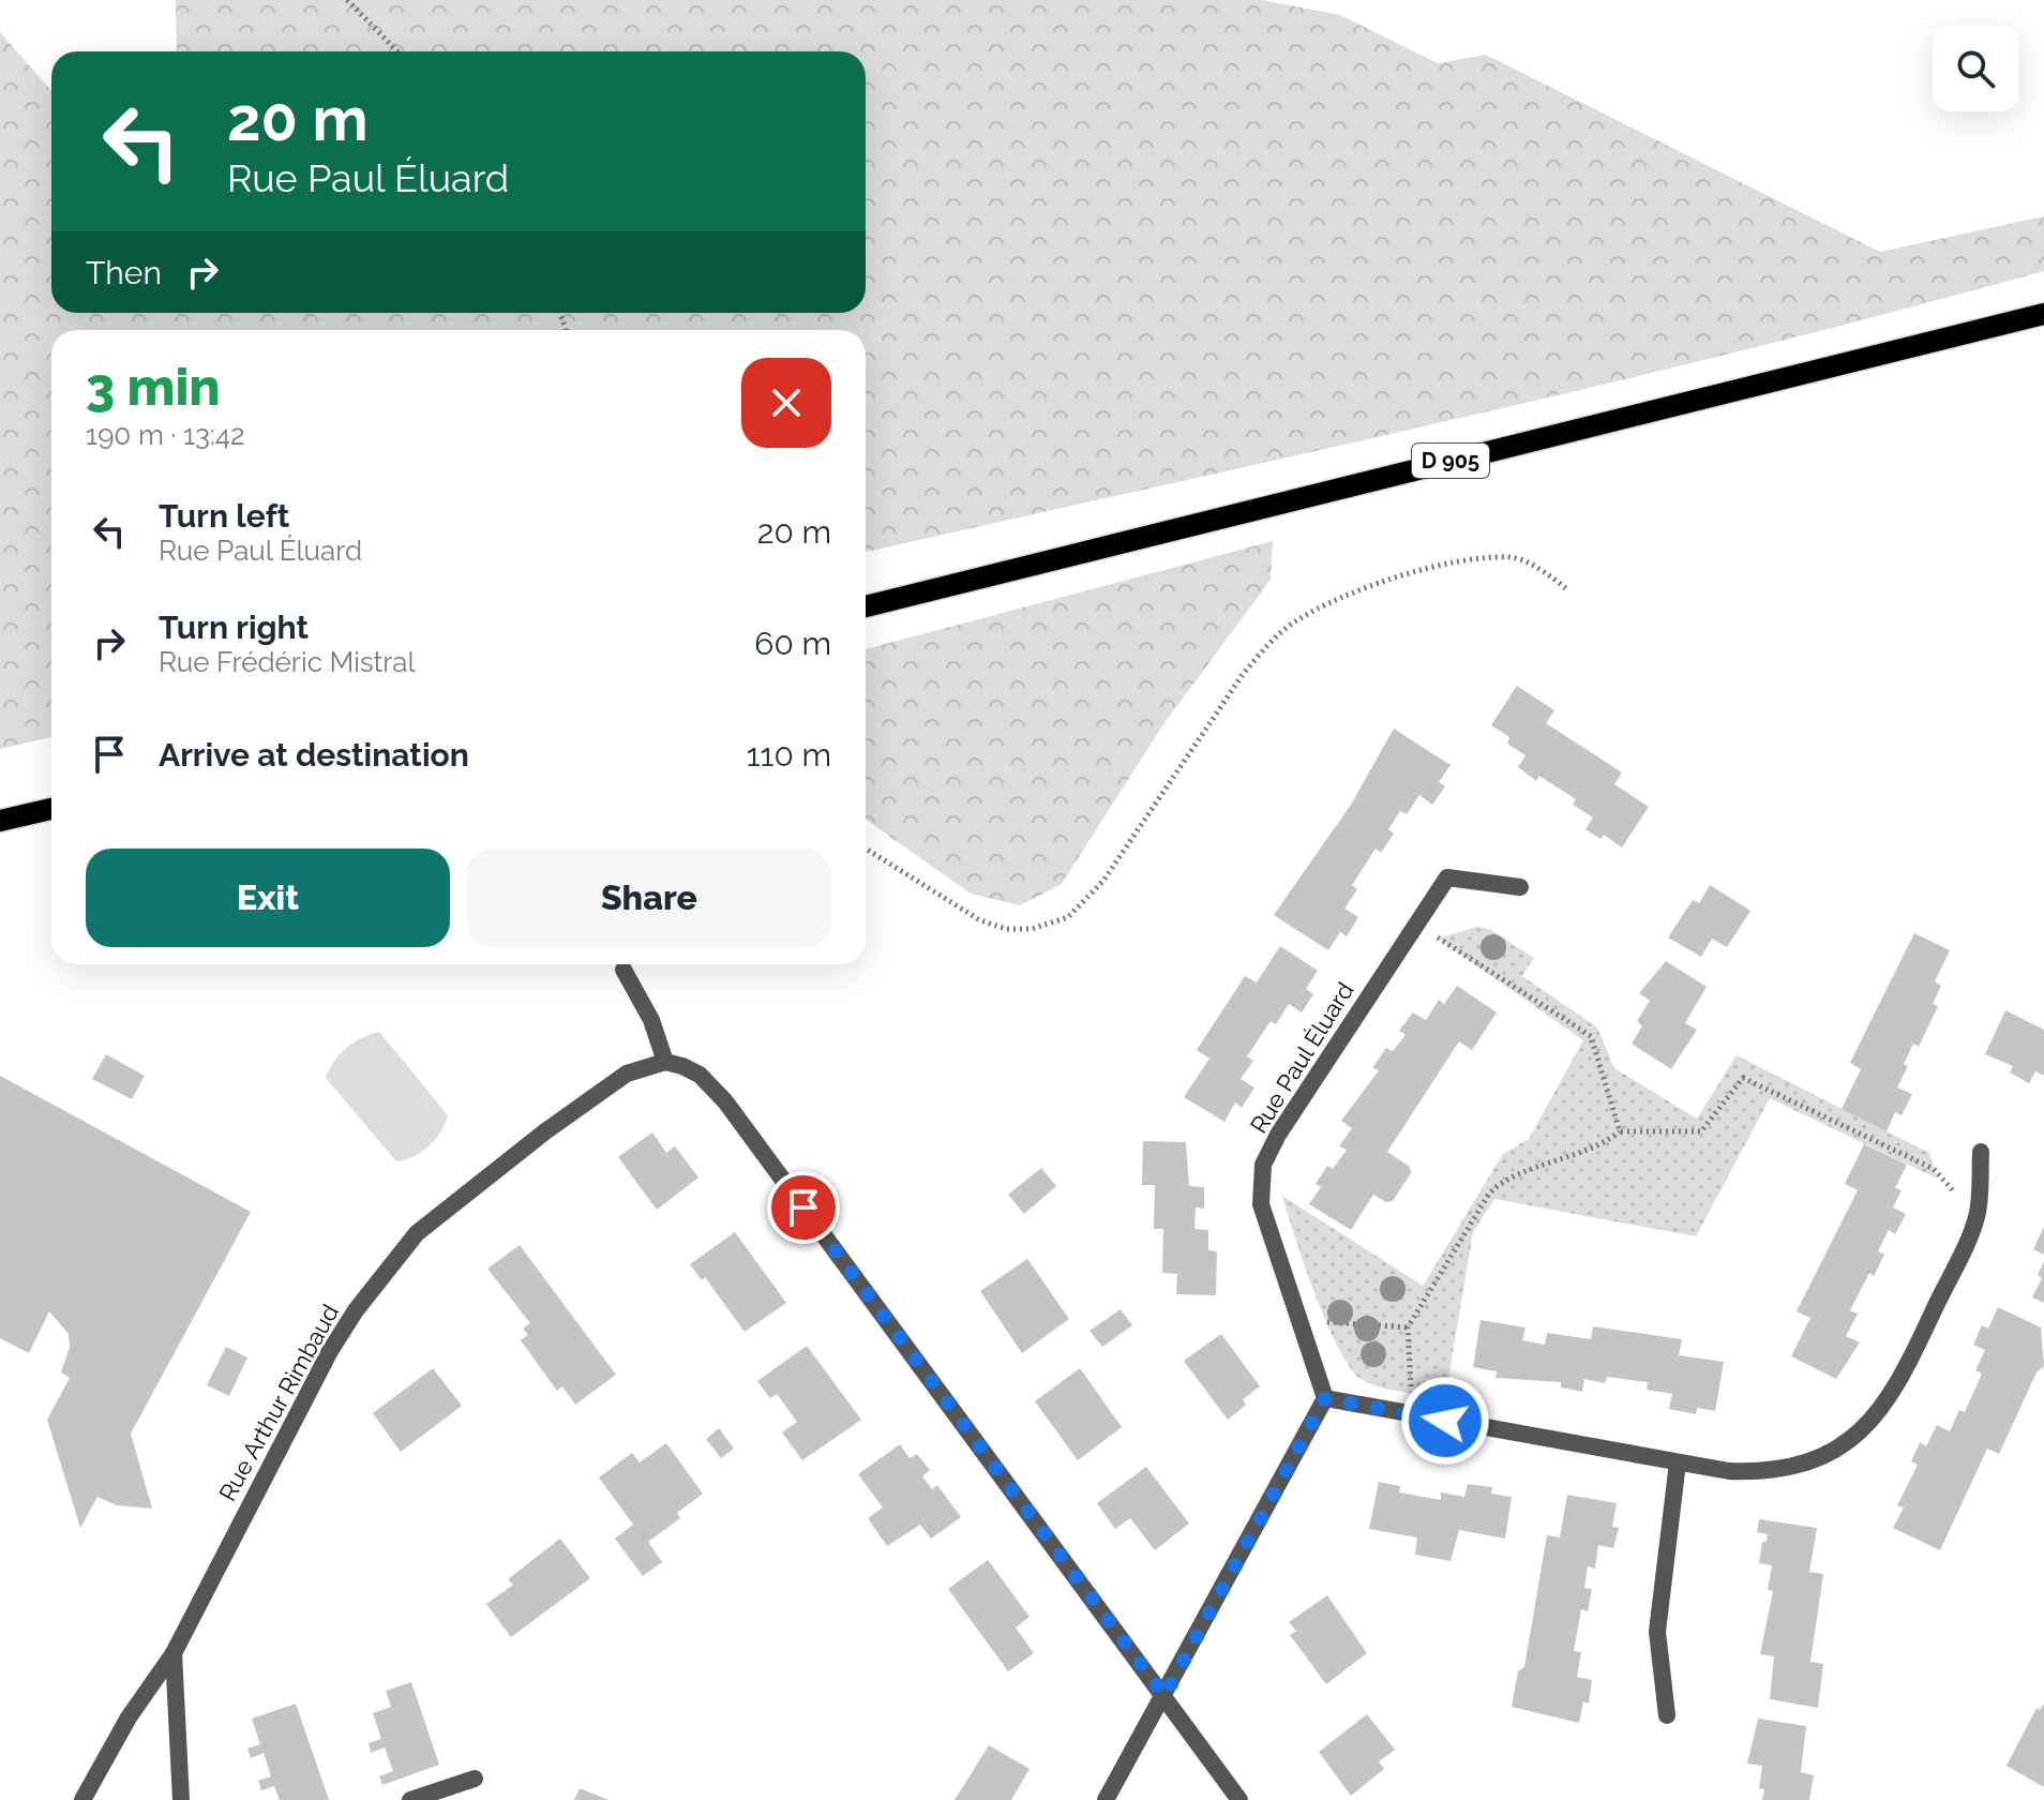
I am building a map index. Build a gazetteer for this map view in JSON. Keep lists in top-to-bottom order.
{
  "streets": {
    "main road": ["D 905"],
    "street": ["Rue Paul Éluard", "Rue Arthur Rimbaud"]
  },
  "page": {
    "turn": ["20 m", "Rue Paul Éluard"],
    "then": "Then",
    "heading": ["3 min", "190 m · 13:42"],
    "list": [
      {
        "name": "Turn left",
        "note": "Rue Paul Éluard",
        "value": "20 m"
      },
      {
        "name": "Turn right",
        "note": "Rue Frédéric Mistral",
        "value": "60 m"
      },
      {
        "name": "Arrive at destination",
        "value": "110 m"
      }
    ],
    "buttons": ["Exit", "Share"]
  }
}
